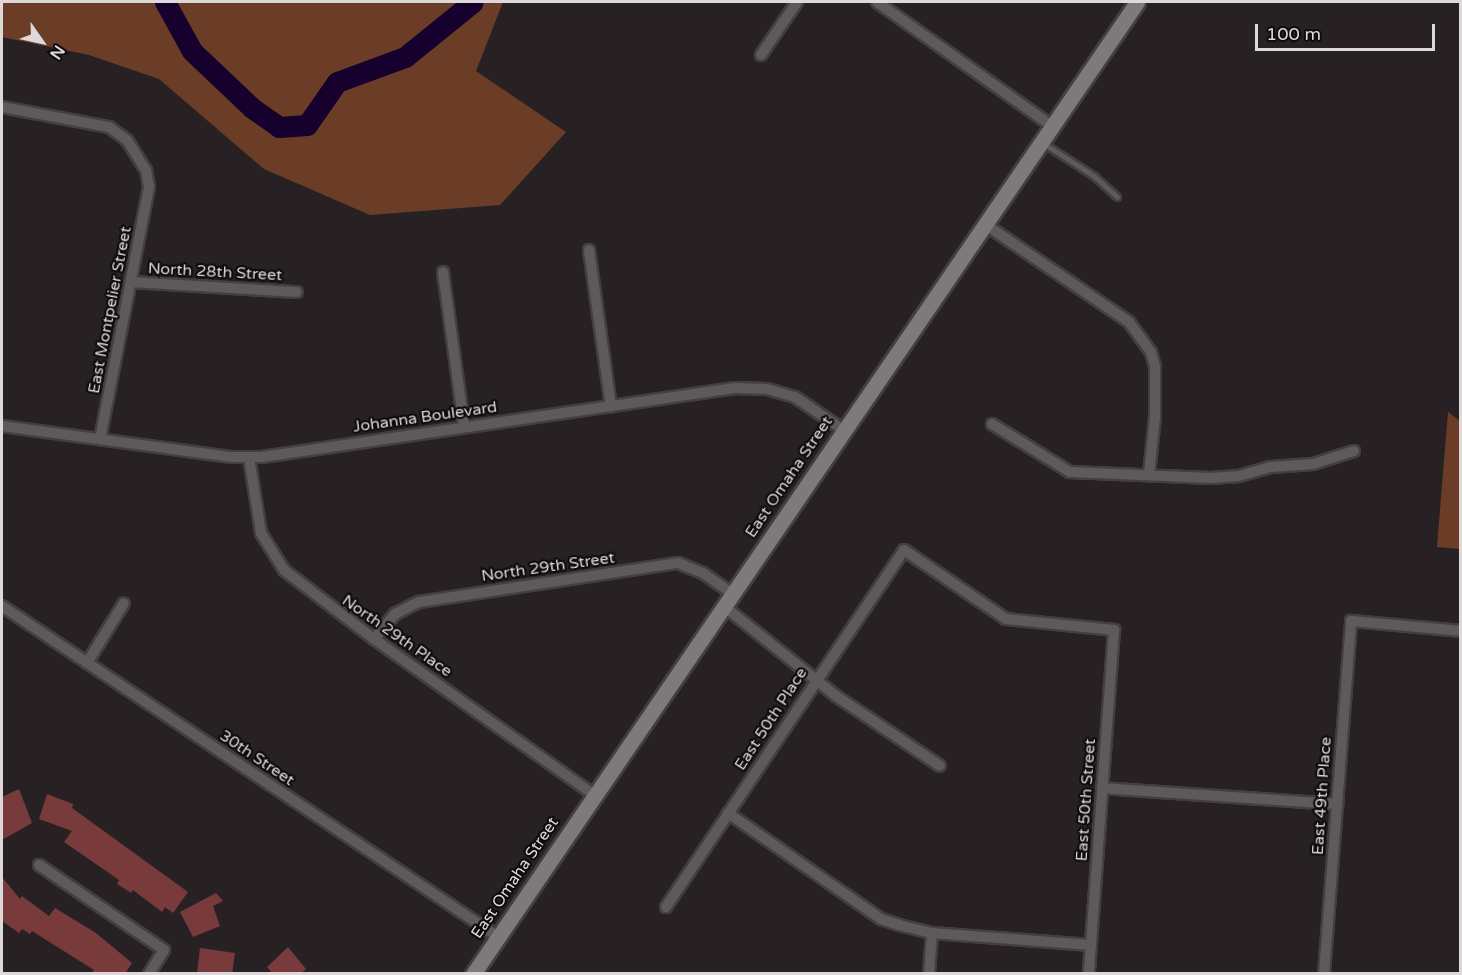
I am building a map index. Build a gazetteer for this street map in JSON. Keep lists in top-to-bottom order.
{
  "streets": {
    "street": [
      "North 28th Street",
      "East Montpelier Street",
      "Johanna Boulevard",
      "East Omaha Street",
      "North 29th Street",
      "North 29th Place",
      "East 50th Place",
      "30th Street",
      "East 49th Place",
      "East 50th Street"
    ]
  },
  "crossings": [
    ["North 28th Street", "East Montpelier Street"],
    ["East Montpelier Street", "Johanna Boulevard"],
    ["Johanna Boulevard", "East Omaha Street"],
    ["Johanna Boulevard", "North 29th Place"],
    ["East Omaha Street", "North 29th Street"],
    ["East Omaha Street", "North 29th Place"],
    ["East Omaha Street", "30th Street"],
    ["North 29th Street", "North 29th Place"],
    ["East 50th Place", "East 50th Street"]
  ],
  "scale_bar": "100 m",
  "north": "bottom right"
}
